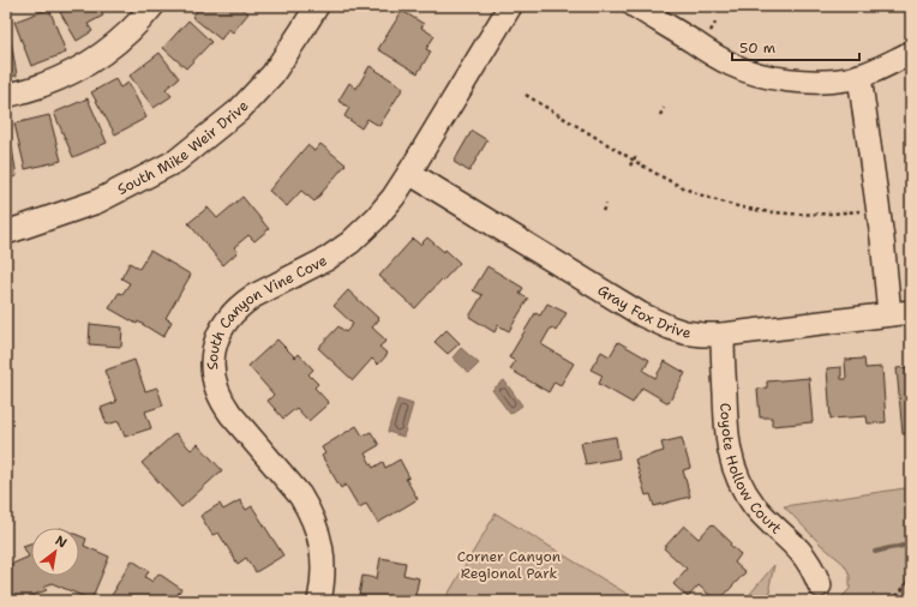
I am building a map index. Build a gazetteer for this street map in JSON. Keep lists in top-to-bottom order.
{
  "streets": {
    "street": [
      "South Mike Weir Drive",
      "Gray Fox Drive",
      "South Canyon Vine Cove",
      "Coyote Hollow Court"
    ]
  },
  "crossings": [
    ["Gray Fox Drive", "South Canyon Vine Cove"],
    ["Gray Fox Drive", "Coyote Hollow Court"]
  ],
  "parks": ["Corner Canyon Regional Park"],
  "scale_bar": "50 m",
  "north": "top right"
}
